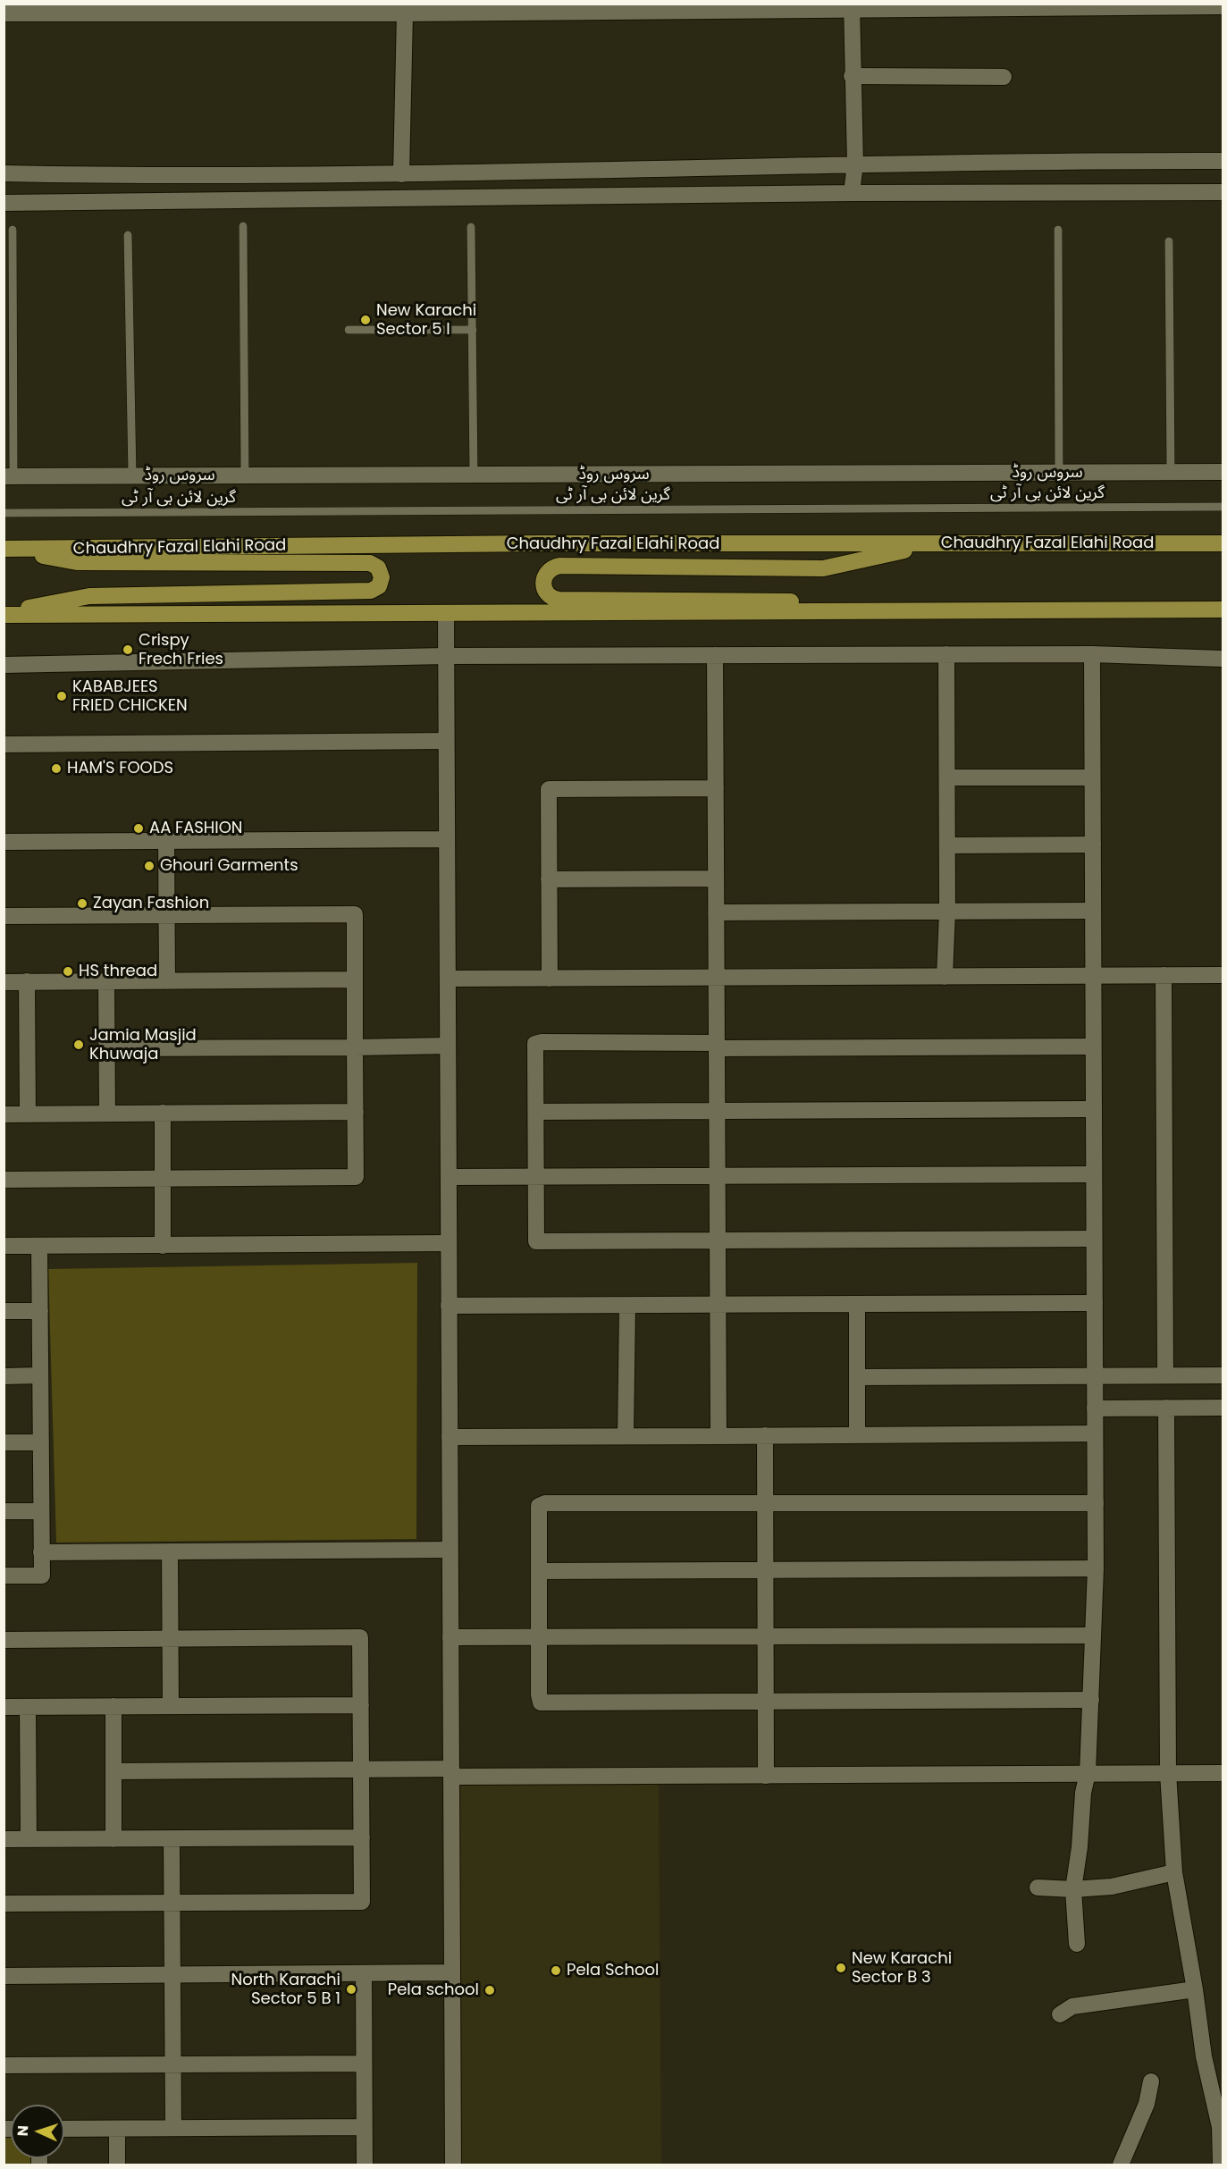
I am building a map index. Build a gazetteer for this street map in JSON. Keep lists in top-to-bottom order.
{
  "streets": {
    "main road": ["Chaudhry Fazal Elahi Road"],
    "street": ["سروس روڈ"],
    "lane": ["گرین لائن بی آر ٹی"]
  },
  "places": [
    "New Karachi Sector 5 I",
    "Crispy Frech Fries",
    "KABABJEES FRIED CHICKEN",
    "HAM'S FOODS",
    "AA FASHION",
    "Ghouri Garments",
    "Zayan Fashion",
    "HS thread",
    "Jamia Masjid Khuwaja",
    "New Karachi Sector B 3",
    "Pela School",
    "North Karachi Sector 5 B 1",
    "Pela school"
  ],
  "north": "left"
}
